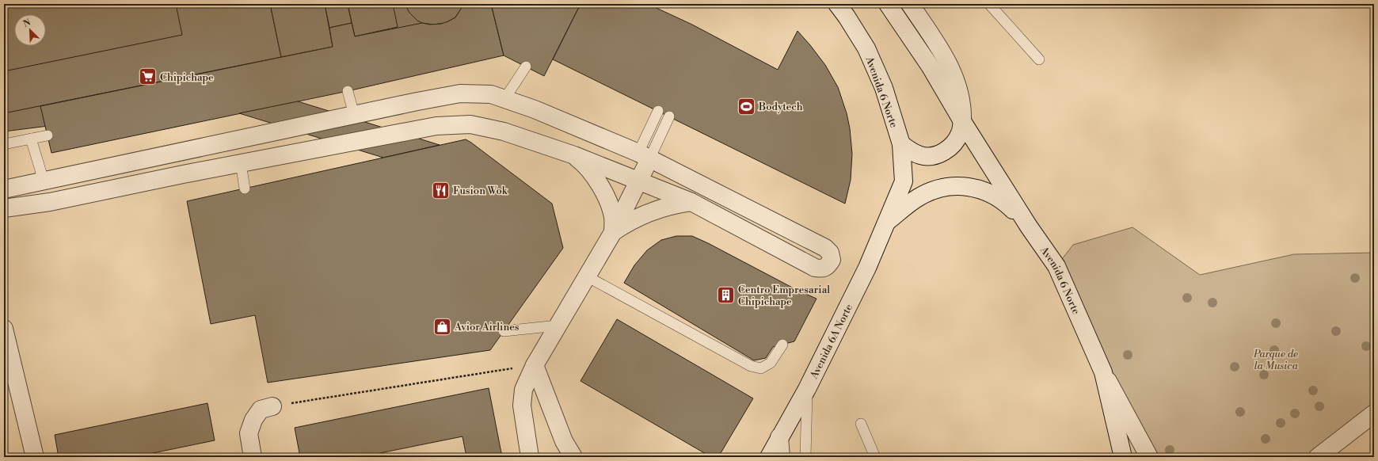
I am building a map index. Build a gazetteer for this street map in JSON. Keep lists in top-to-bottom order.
{
  "streets": {
    "street": ["Avenida 6 Norte", "Avenida 6A Norte"]
  },
  "crossings": [
    ["Avenida 6 Norte", "Avenida 6A Norte"]
  ],
  "parks": ["Parque de la Musica"],
  "places": {
    "supermarket": ["Chipichape"],
    "sports": ["Bodytech"],
    "restaurant": ["Fusion Wok"],
    "building": ["Centro Empresarial Chipichape"],
    "shop": ["Avior Airlines"]
  },
  "north": "top left"
}
